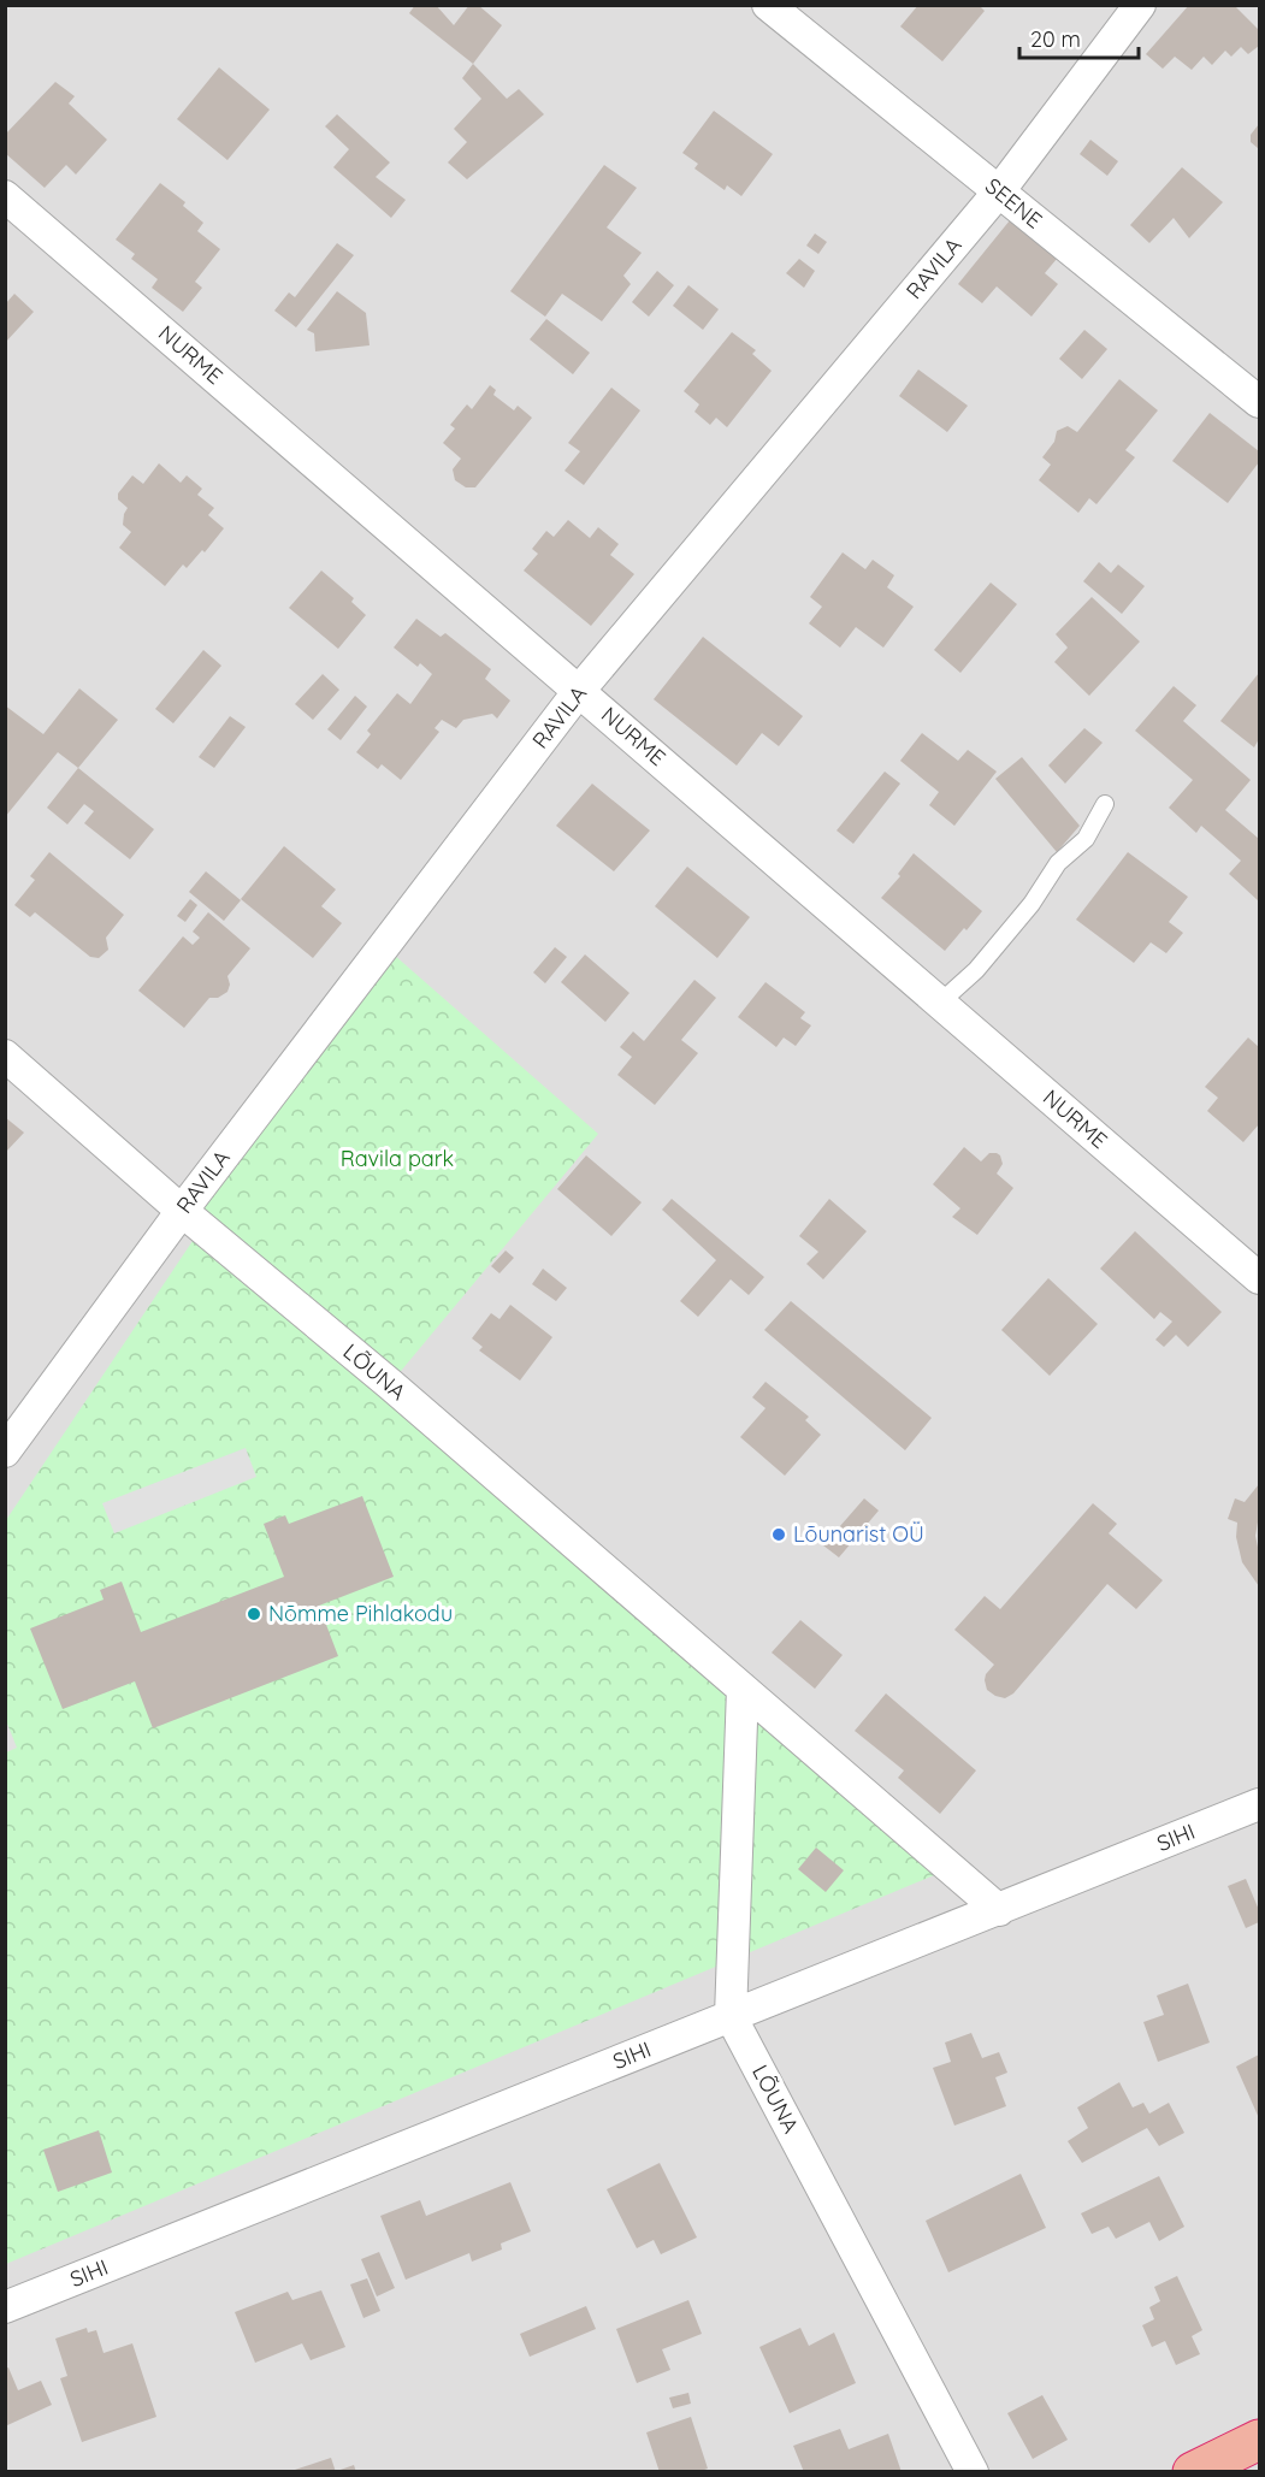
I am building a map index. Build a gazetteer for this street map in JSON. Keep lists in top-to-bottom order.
{
  "streets": {
    "street": [
      "SEENE",
      "RAVILA",
      "NURME",
      "LÕUNA",
      "SIHI"
    ]
  },
  "crossings": [
    ["SEENE", "RAVILA"],
    ["RAVILA", "NURME"],
    ["RAVILA", "LÕUNA"],
    ["LÕUNA", "SIHI"]
  ],
  "parks": ["Ravila park"],
  "places": ["Lõunarist OÜ", "Nõmme Pihlakodu"],
  "scale_bar": "20 m"
}
